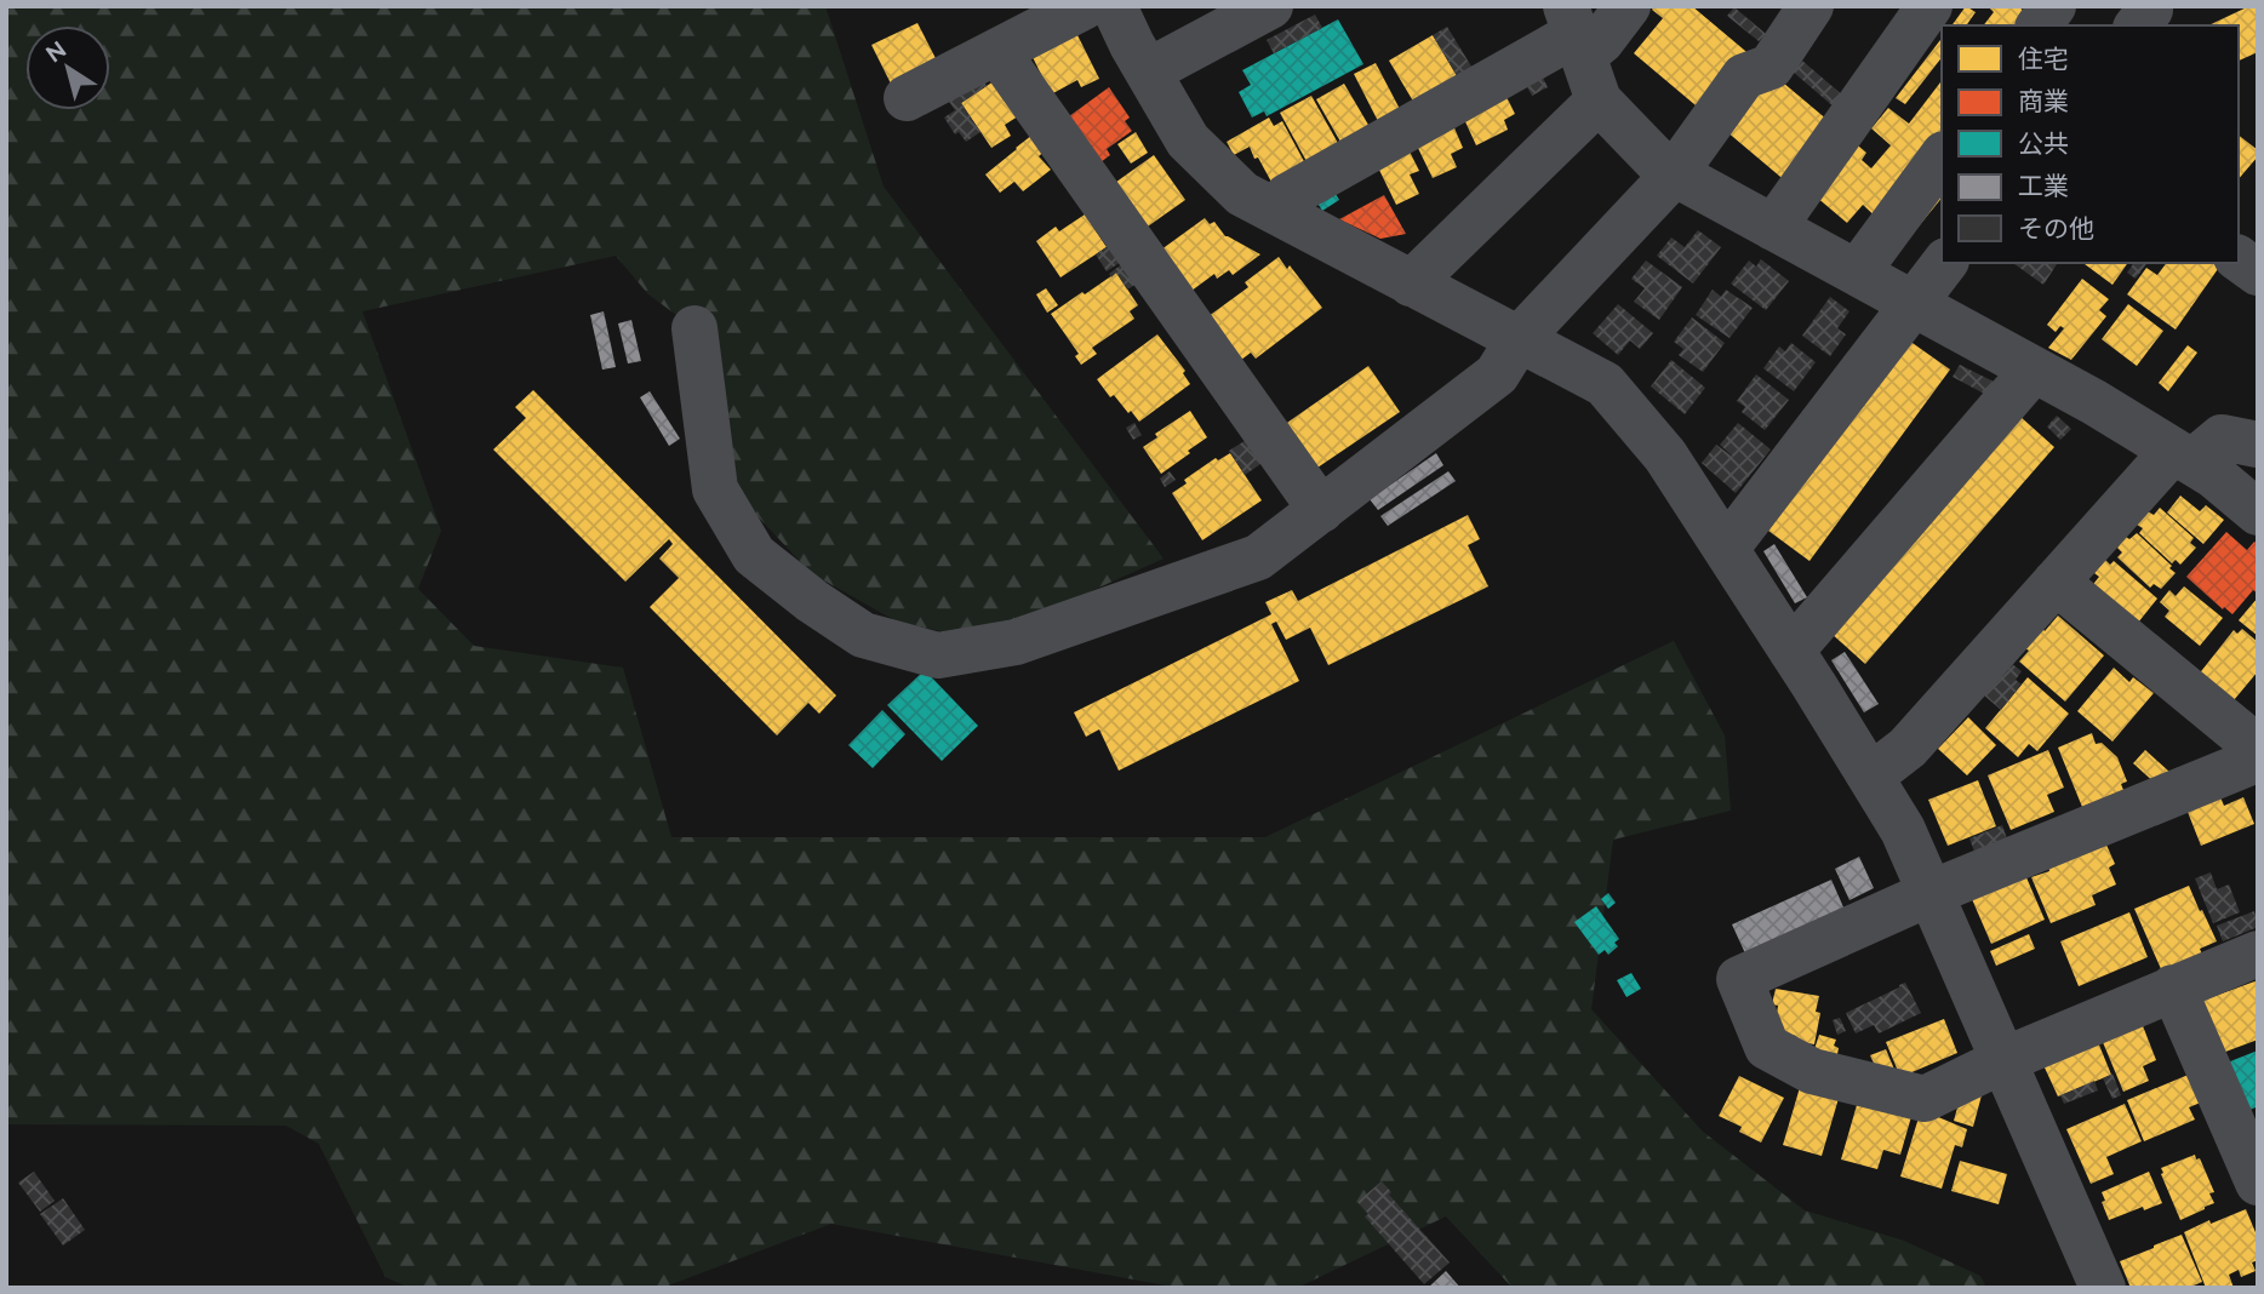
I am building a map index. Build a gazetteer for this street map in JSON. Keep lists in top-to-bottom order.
{
  "legend": [
    "住宅",
    "商業",
    "公共",
    "工業",
    "その他"
  ],
  "north": "top left"
}
